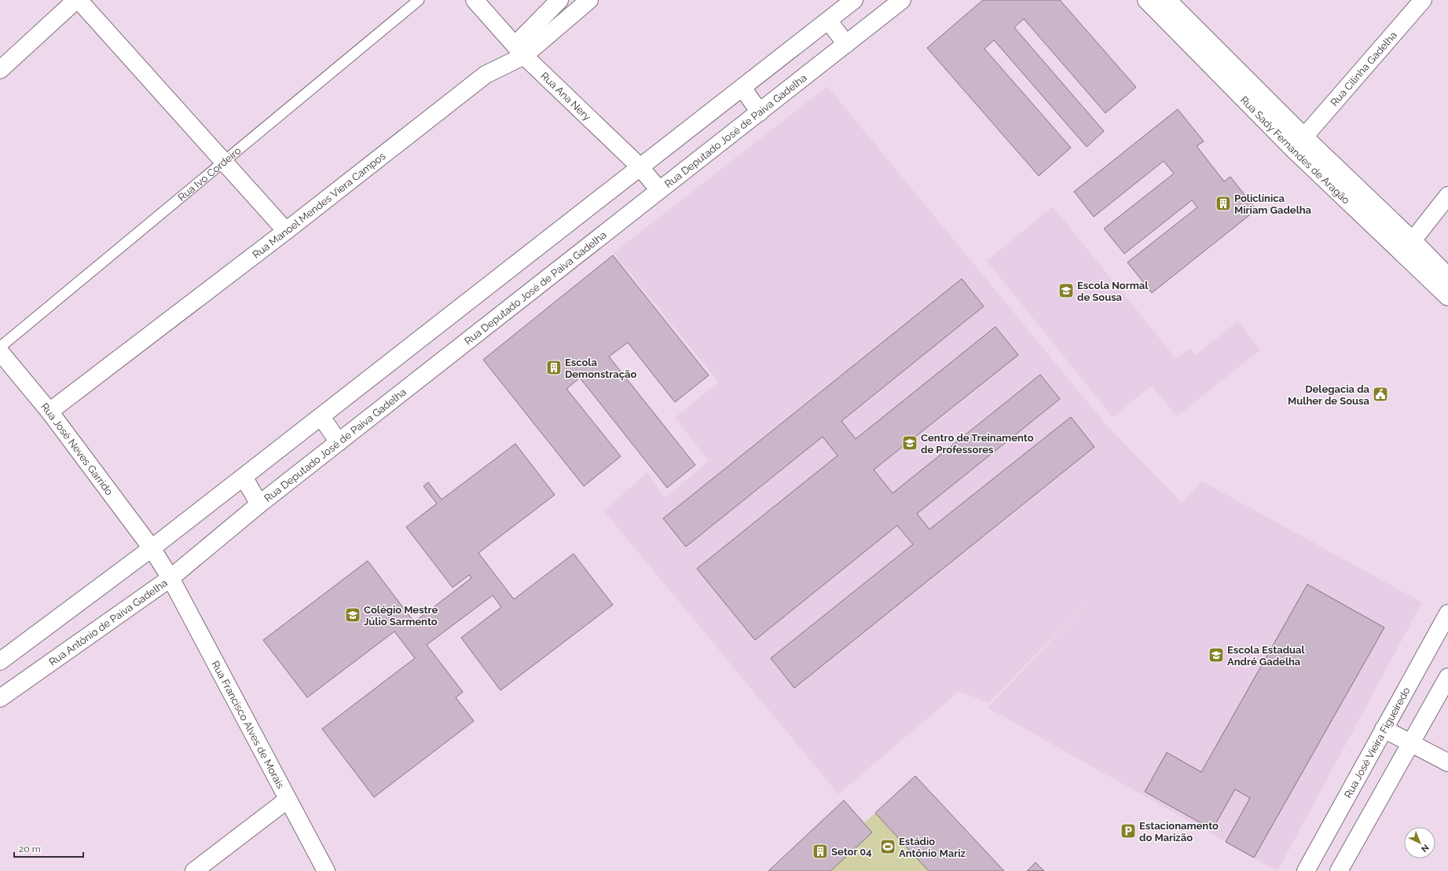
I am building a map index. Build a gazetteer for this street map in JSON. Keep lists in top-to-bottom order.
{
  "streets": {
    "street": [
      "Rua Cilinha Gadelha",
      "Rua Ana Nery",
      "Rua Deputado José de Paiva Gadelha",
      "Rua Sady Fernandes de Aragão",
      "Rua Manoel Mendes Viera Campos",
      "Rua José Neves Garrido",
      "Rua Antônio de Paiva Gadelha",
      "Rua Francisco Alves de Morais",
      "Rua José Vieira Figueiredo"
    ],
    "lane": ["Rua Ivo Cordeiro"]
  },
  "crossings": [
    ["Rua Cilinha Gadelha", "Rua Sady Fernandes de Aragão"],
    ["Rua Ana Nery", "Rua Deputado José de Paiva Gadelha"],
    ["Rua Ana Nery", "Rua Manoel Mendes Viera Campos"],
    ["Rua Deputado José de Paiva Gadelha", "Rua Antônio de Paiva Gadelha"],
    ["Rua Deputado José de Paiva Gadelha", "Rua Francisco Alves de Morais"],
    ["Rua Manoel Mendes Viera Campos", "Rua José Neves Garrido"],
    ["Rua José Neves Garrido", "Rua Antônio de Paiva Gadelha"],
    ["Rua Antônio de Paiva Gadelha", "Rua Francisco Alves de Morais"]
  ],
  "places": {
    "building": ["Policlínica Miriam Gadelha", "Escola Demonstração", "Setor 04"],
    "school or university": [
      "Escola Normal de Sousa",
      "Centro de Treinamento de Professores",
      "Colégio Mestre Júlio Sarmento",
      "Escola Estadual André Gadelha"
    ],
    "public building": ["Delegacia da Mulher de Sousa"],
    "parking": ["Estacionamento do Marizão"],
    "sports": ["Estádio Antônio Mariz"]
  },
  "scale_bar": "20 m",
  "north": "bottom right"
}
